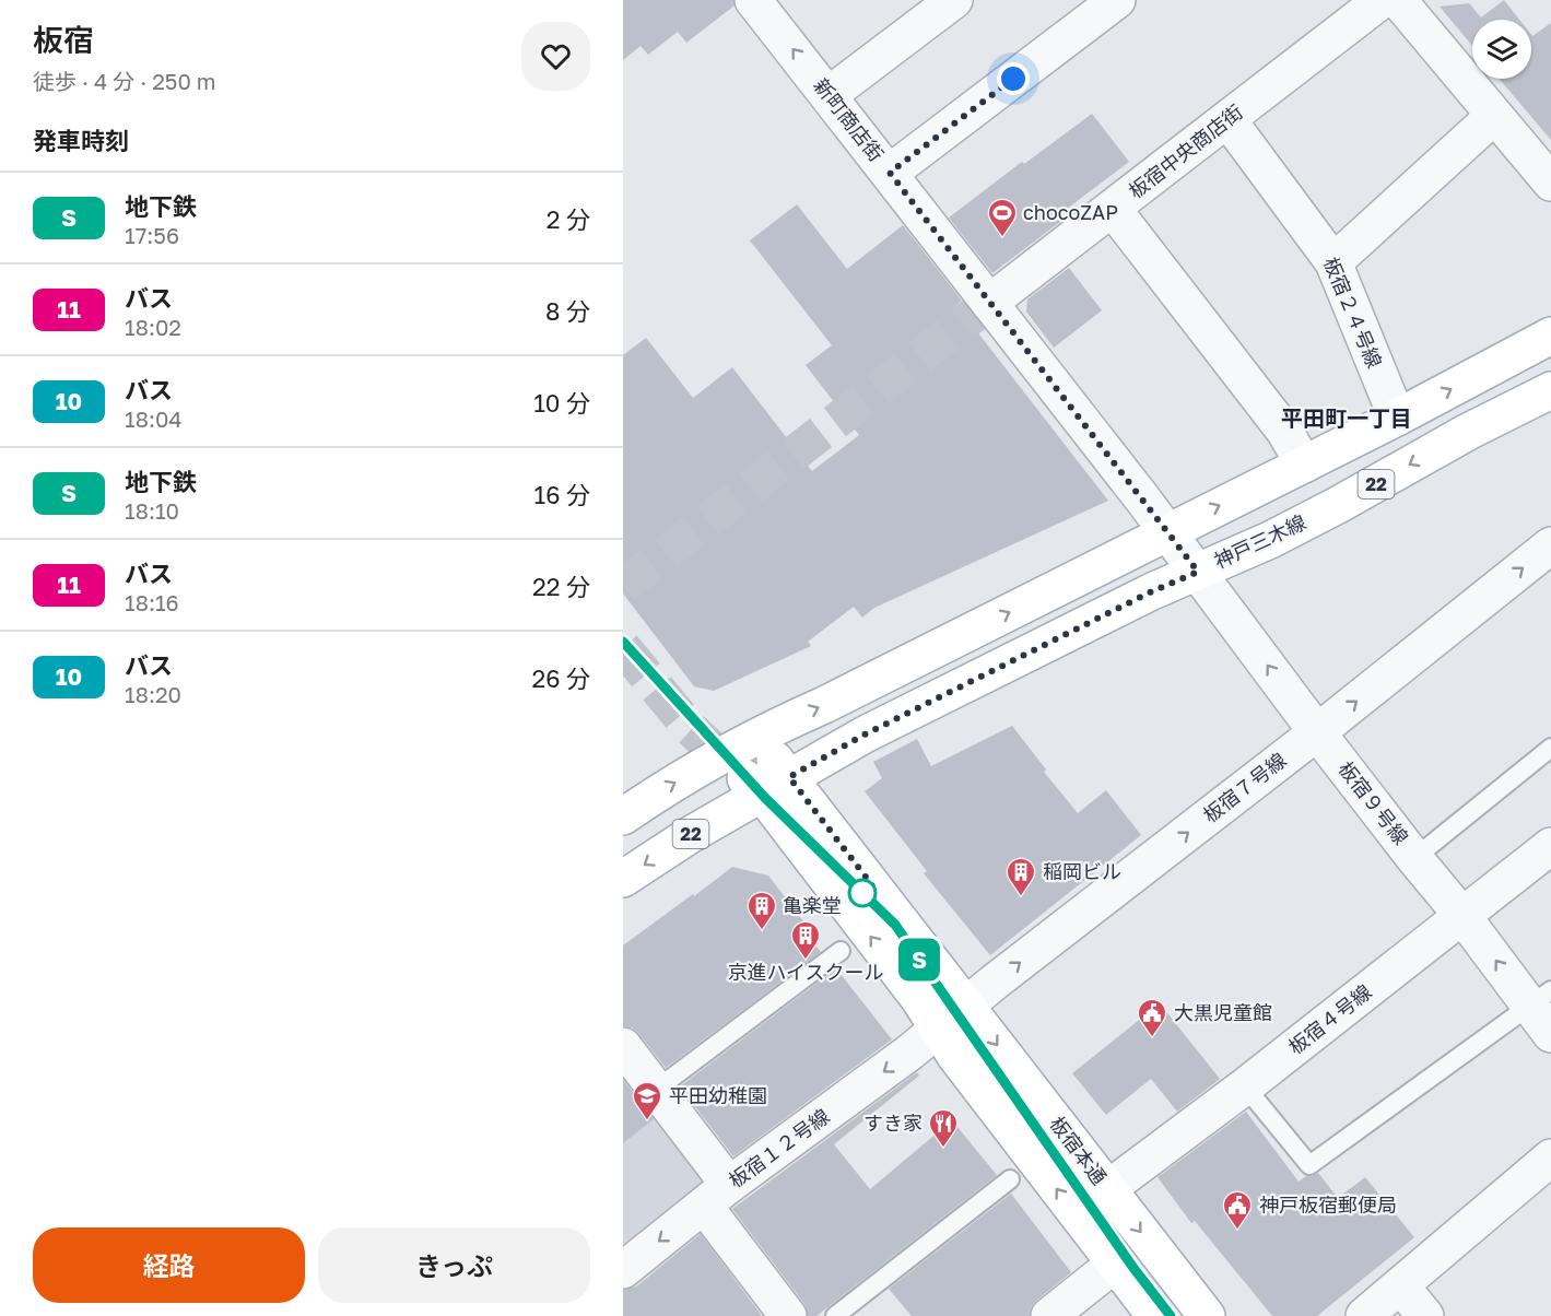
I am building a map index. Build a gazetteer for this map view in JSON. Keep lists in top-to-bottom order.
{
  "streets": {
    "main road": ["22", "神戸三木線", "板宿本通"],
    "street": [
      "新町商店街",
      "板宿中央商店街",
      "板宿２４号線",
      "板宿７号線",
      "板宿９号線",
      "板宿４号線",
      "板宿１２号線"
    ]
  },
  "crossings": [
    ["新町商店街", "板宿中央商店街"],
    ["新町商店街", "22"],
    ["新町商店街", "板宿９号線"],
    ["板宿中央商店街", "板宿２４号線"],
    ["板宿２４号線", "22"],
    ["22", "板宿９号線"],
    ["22", "板宿本通"],
    ["神戸三木線", "板宿９号線"],
    ["神戸三木線", "板宿本通"],
    ["板宿７号線", "板宿９号線"],
    ["板宿７号線", "板宿１２号線"],
    ["板宿７号線", "板宿本通"],
    ["板宿９号線", "板宿４号線"],
    ["板宿４号線", "板宿本通"],
    ["板宿１２号線", "板宿本通"]
  ],
  "one_way": ["板宿７号線", "板宿９号線", "板宿１２号線"],
  "districts": ["平田町一丁目"],
  "places": {
    "sports": ["chocoZAP"],
    "building": ["稲岡ビル", "亀楽堂", "京進ハイスクール"],
    "public building": ["大黒児童館", "神戸板宿郵便局"],
    "school or university": ["平田幼稚園"],
    "restaurant": ["すき家"]
  },
  "lines": ["metro line S"],
  "page": {
    "heading": [
      ["板宿", "徒歩 · 4 分 · 250 m"],
      "発車時刻"
    ],
    "on_map": "S",
    "list": [
      {
        "mark": "S",
        "name": "地下鉄",
        "note": "17:56",
        "value": "2 分"
      },
      {
        "mark": "11",
        "name": "バス",
        "note": "18:02",
        "value": "8 分"
      },
      {
        "mark": "10",
        "name": "バス",
        "note": "18:04",
        "value": "10 分"
      },
      {
        "mark": "S",
        "name": "地下鉄",
        "note": "18:10",
        "value": "16 分"
      },
      {
        "mark": "11",
        "name": "バス",
        "note": "18:16",
        "value": "22 分"
      },
      {
        "mark": "10",
        "name": "バス",
        "note": "18:20",
        "value": "26 分"
      }
    ],
    "buttons": ["経路", "きっぷ"]
  }
}
